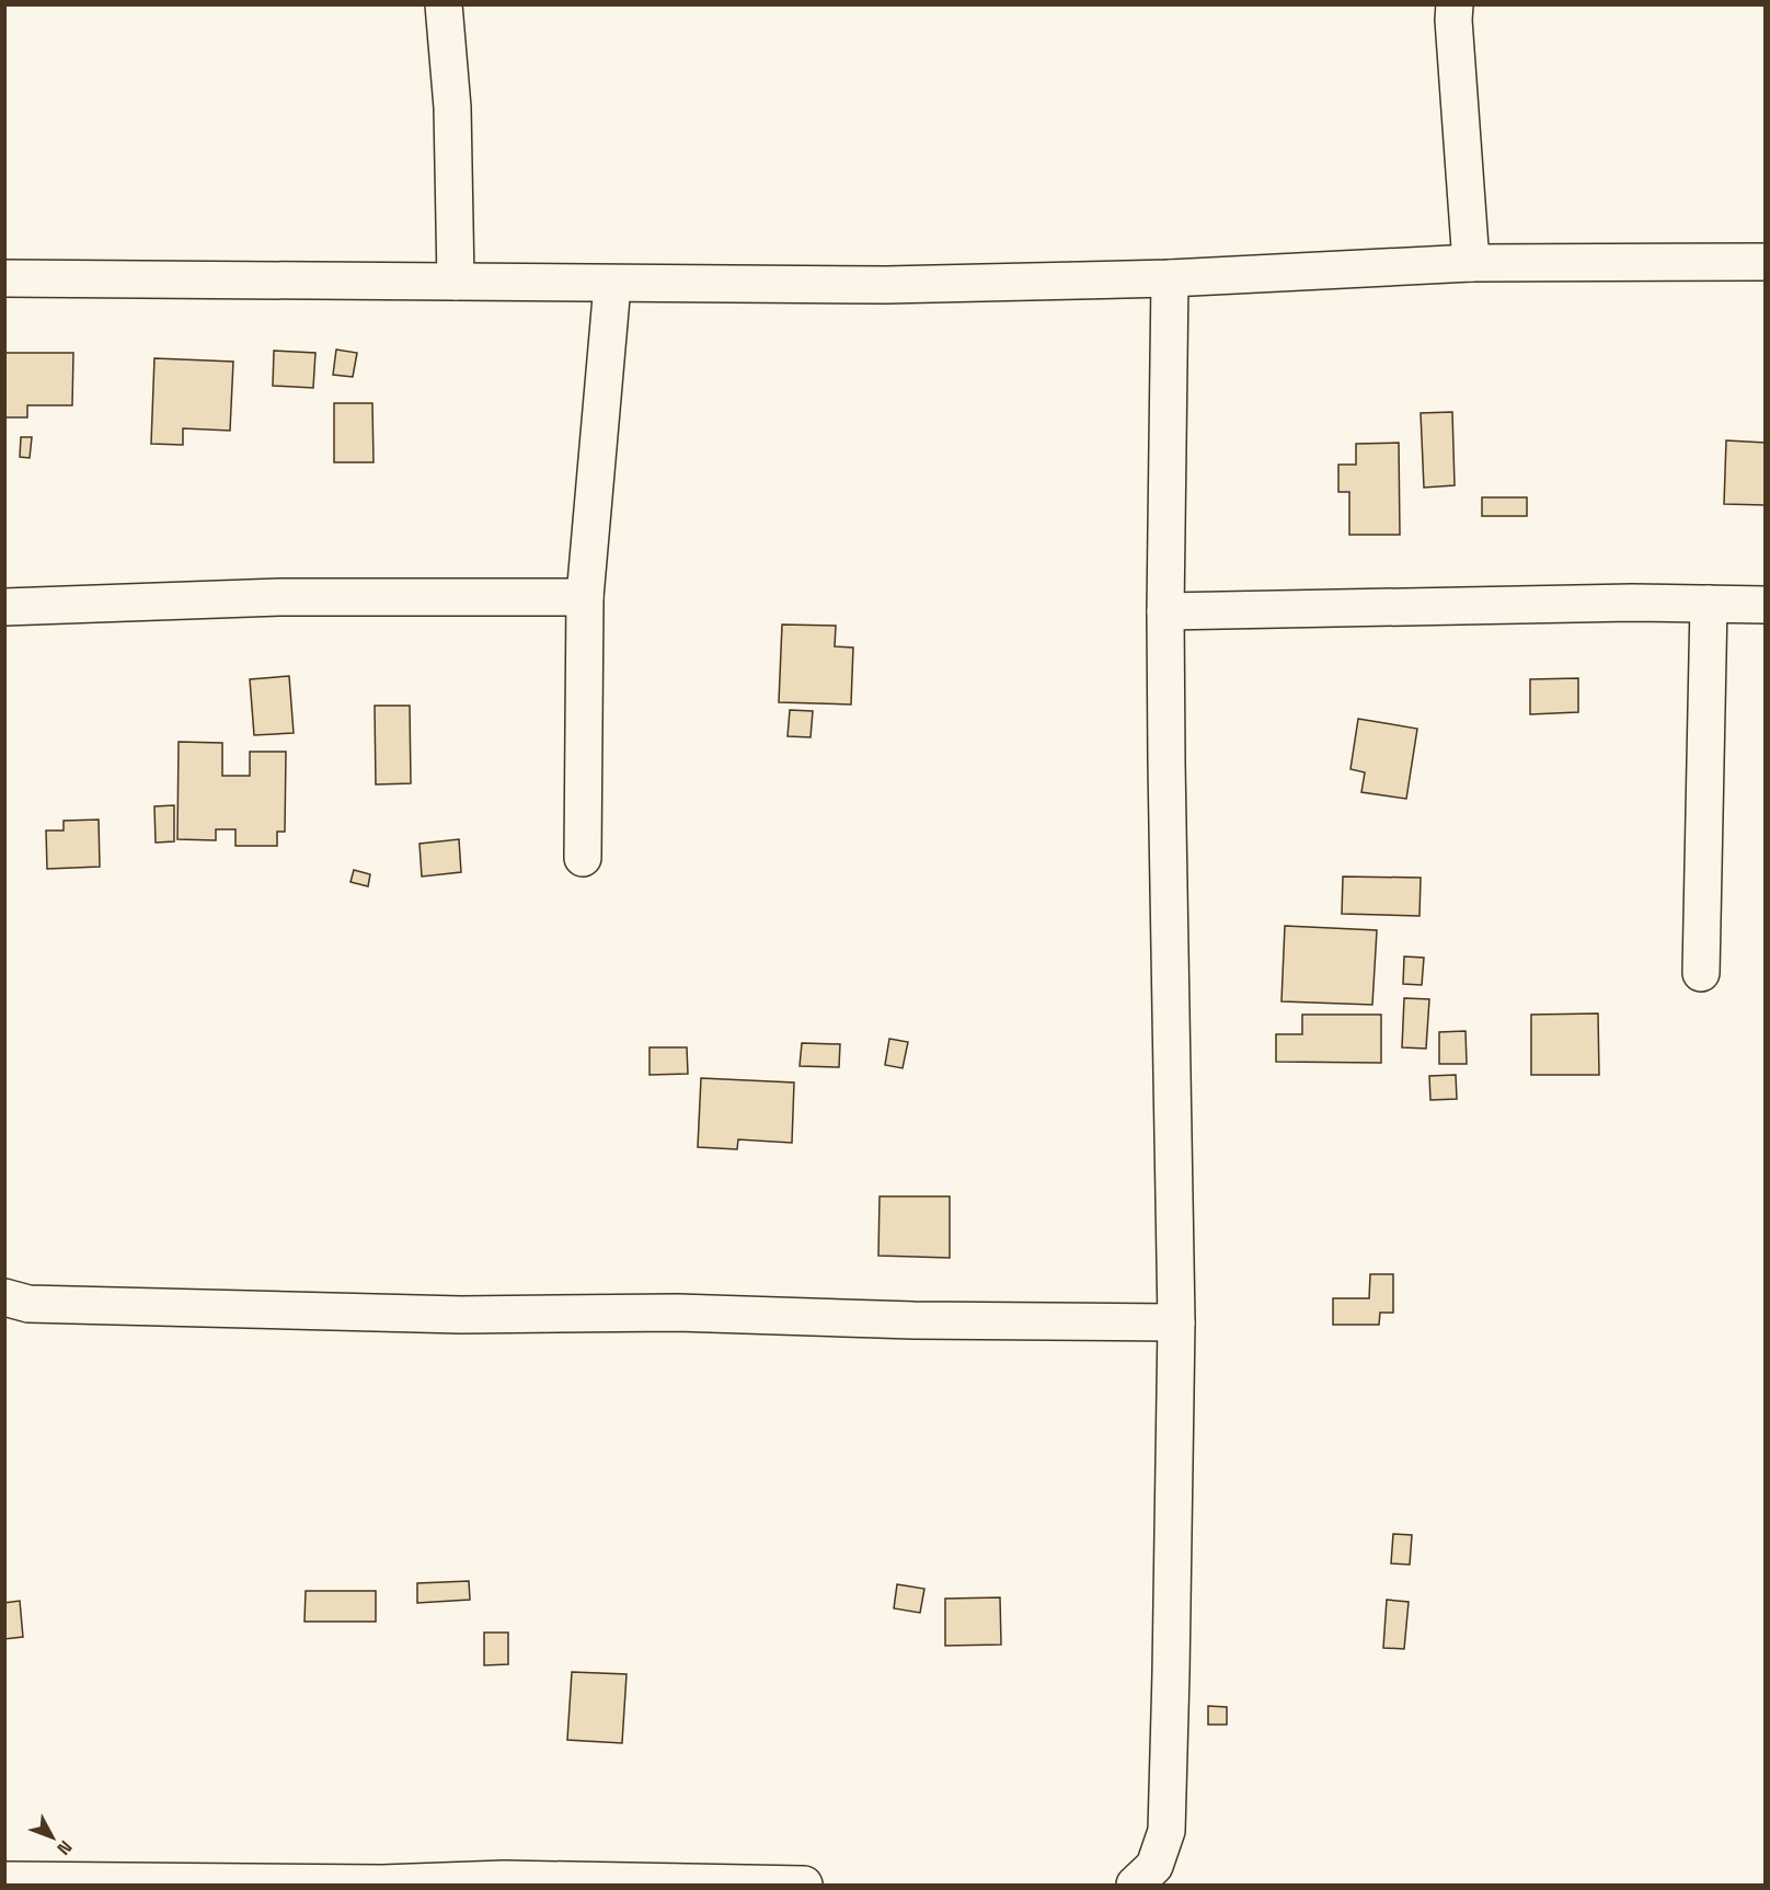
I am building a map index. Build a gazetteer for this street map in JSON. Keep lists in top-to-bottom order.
{
  "north": "bottom right"
}
